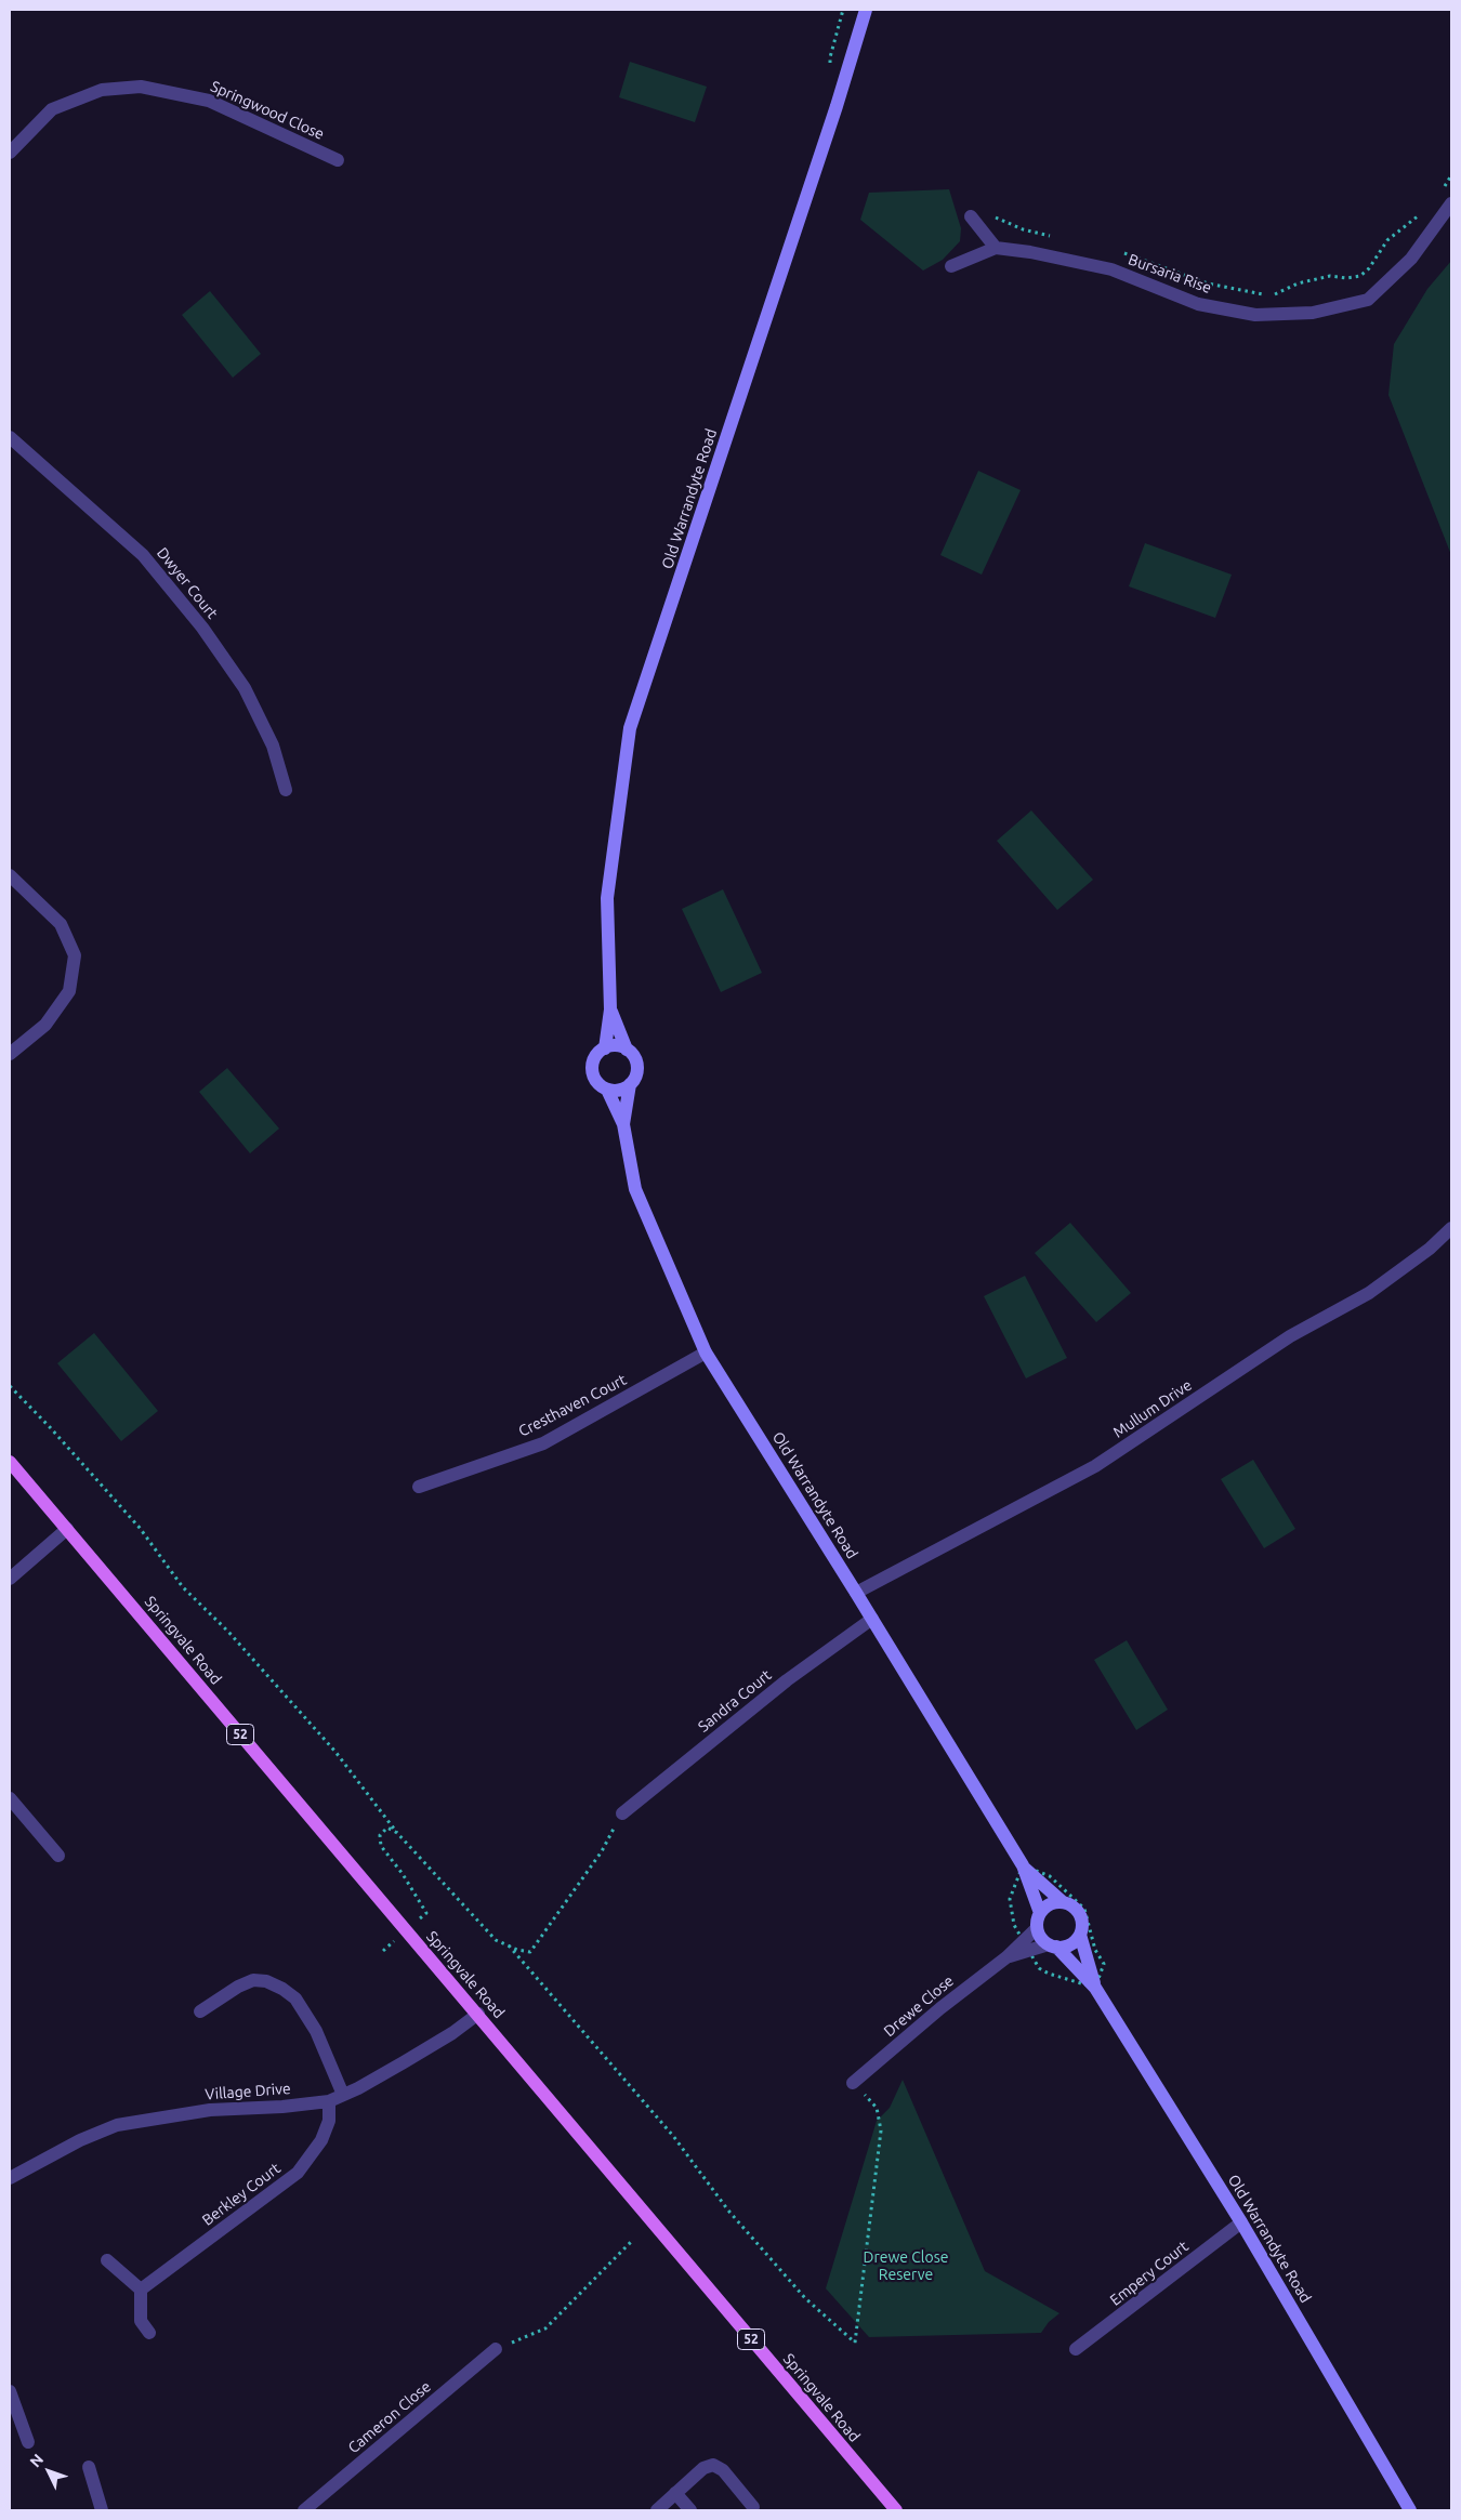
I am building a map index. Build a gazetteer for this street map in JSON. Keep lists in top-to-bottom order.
{
  "streets": {
    "main road": ["Old Warrandyte Road", "Springvale Road", "52"],
    "street": [
      "Springwood Close",
      "Bursaria Rise",
      "Dwyer Court",
      "Cresthaven Court",
      "Mullum Drive",
      "Sandra Court",
      "Drewe Close",
      "Village Drive",
      "Berkley Court",
      "Empery Court",
      "Cameron Close"
    ]
  },
  "crossings": [
    ["Old Warrandyte Road", "Cresthaven Court"],
    ["Old Warrandyte Road", "Mullum Drive"],
    ["Old Warrandyte Road", "Sandra Court"],
    ["Old Warrandyte Road", "Drewe Close"],
    ["Old Warrandyte Road", "Empery Court"],
    ["Springvale Road", "Village Drive"],
    ["Village Drive", "Berkley Court"]
  ],
  "parks": ["Drewe Close Reserve"],
  "north": "top left"
}
